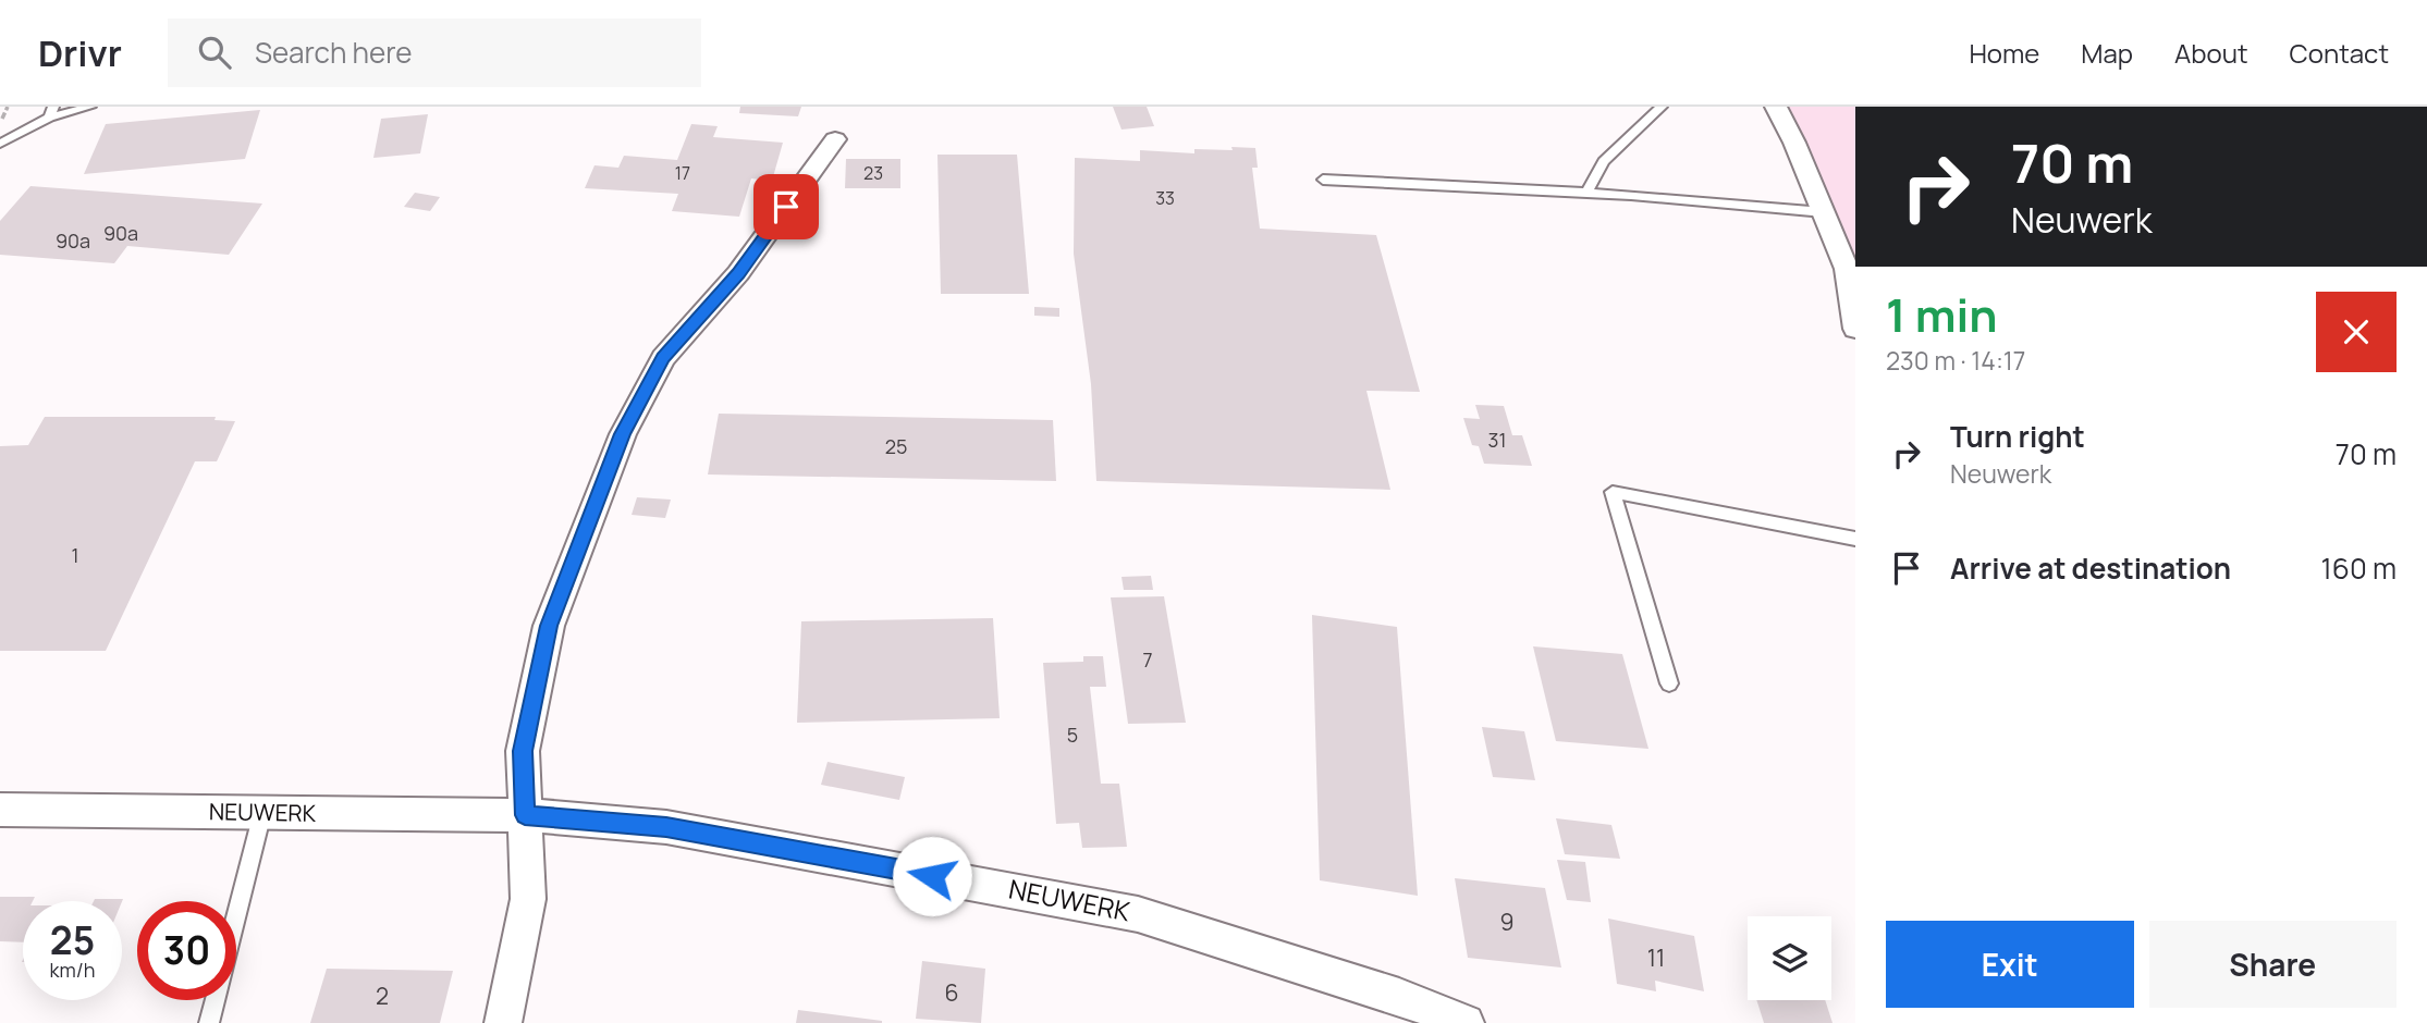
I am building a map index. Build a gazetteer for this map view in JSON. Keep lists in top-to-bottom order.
{
  "streets": {
    "street": ["NEUWERK"]
  },
  "house_numbers": [
    "17",
    "23",
    "33",
    "90a",
    "90a",
    "31",
    "25",
    "1",
    "7",
    "5",
    "9",
    "11",
    "6",
    "2"
  ],
  "page": {
    "header": "Drivr",
    "search": "Search here",
    "nav": [
      "Home",
      "Map",
      "About",
      "Contact"
    ],
    "turn": ["70 m", "Neuwerk"],
    "heading": ["1 min", "230 m · 14:17"],
    "list": [
      {
        "name": "Turn right",
        "note": "Neuwerk",
        "value": "70 m"
      },
      {
        "name": "Arrive at destination",
        "value": "160 m"
      }
    ],
    "speed": "25 km/h",
    "limit": "30",
    "buttons": ["Exit", "Share"]
  }
}
